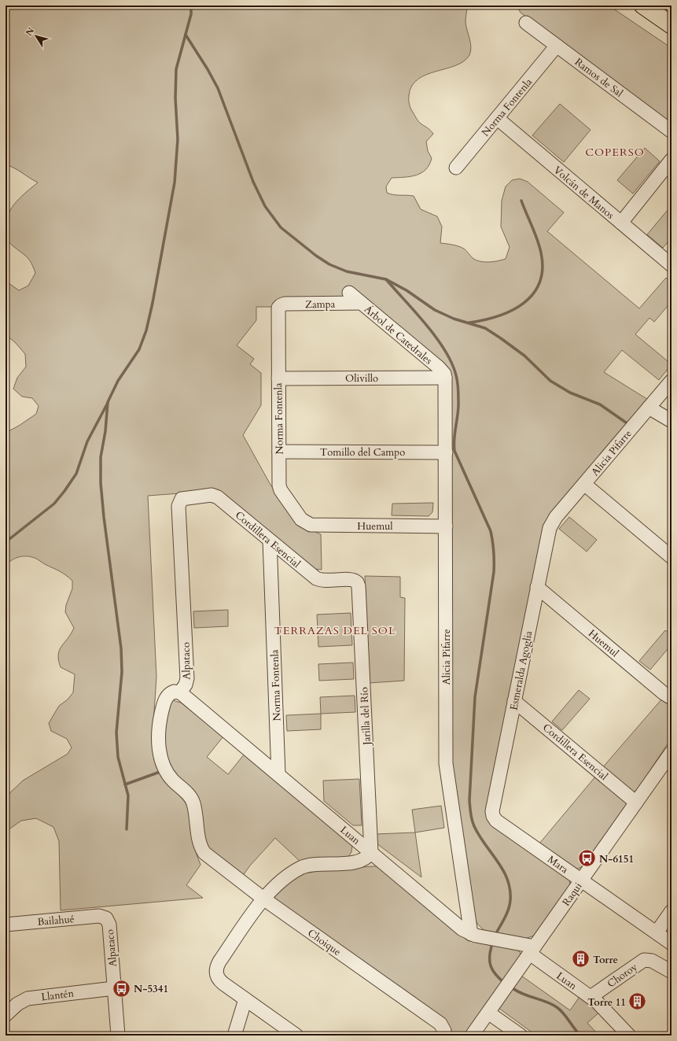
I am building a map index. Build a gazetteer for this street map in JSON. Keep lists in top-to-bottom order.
{
  "streets": {
    "street": [
      "Ramos de Sal",
      "Norma Fontenla",
      "Volcán de Manos",
      "Zampa",
      "Árbol de Catedrales",
      "Olivillo",
      "Tomillo del Campo",
      "Alicia Pifarre",
      "Huemul",
      "Cordillera Esencial",
      "Alpataco",
      "Esmeralda Agoglia",
      "Jarilla del Río",
      "Luan",
      "Mara",
      "Raqui",
      "Bailahué",
      "Choique",
      "Choroy",
      "Llantén"
    ]
  },
  "crossings": [
    ["Ramos de Sal", "Norma Fontenla"],
    ["Norma Fontenla", "Volcán de Manos"],
    ["Norma Fontenla", "Zampa"],
    ["Norma Fontenla", "Olivillo"],
    ["Norma Fontenla", "Tomillo del Campo"],
    ["Norma Fontenla", "Huemul"],
    ["Norma Fontenla", "Cordillera Esencial"],
    ["Norma Fontenla", "Luan"],
    ["Zampa", "Árbol de Catedrales"],
    ["Árbol de Catedrales", "Olivillo"],
    ["Árbol de Catedrales", "Alicia Pifarre"],
    ["Olivillo", "Alicia Pifarre"],
    ["Tomillo del Campo", "Alicia Pifarre"],
    ["Alicia Pifarre", "Huemul"],
    ["Alicia Pifarre", "Esmeralda Agoglia"],
    ["Alicia Pifarre", "Luan"],
    ["Huemul", "Esmeralda Agoglia"],
    ["Cordillera Esencial", "Alpataco"],
    ["Cordillera Esencial", "Esmeralda Agoglia"],
    ["Cordillera Esencial", "Jarilla del Río"],
    ["Cordillera Esencial", "Raqui"],
    ["Alpataco", "Luan"],
    ["Alpataco", "Bailahué"],
    ["Alpataco", "Choique"],
    ["Alpataco", "Llantén"],
    ["Esmeralda Agoglia", "Mara"],
    ["Jarilla del Río", "Luan"],
    ["Luan", "Raqui"],
    ["Luan", "Choroy"],
    ["Mara", "Raqui"]
  ],
  "districts": ["COPERSO", "TERRAZAS DEL SOL"],
  "places": {
    "bus stop": ["N-6151", "N-5341"],
    "building": ["Torre", "Torre 11"]
  },
  "north": "top left"
}
